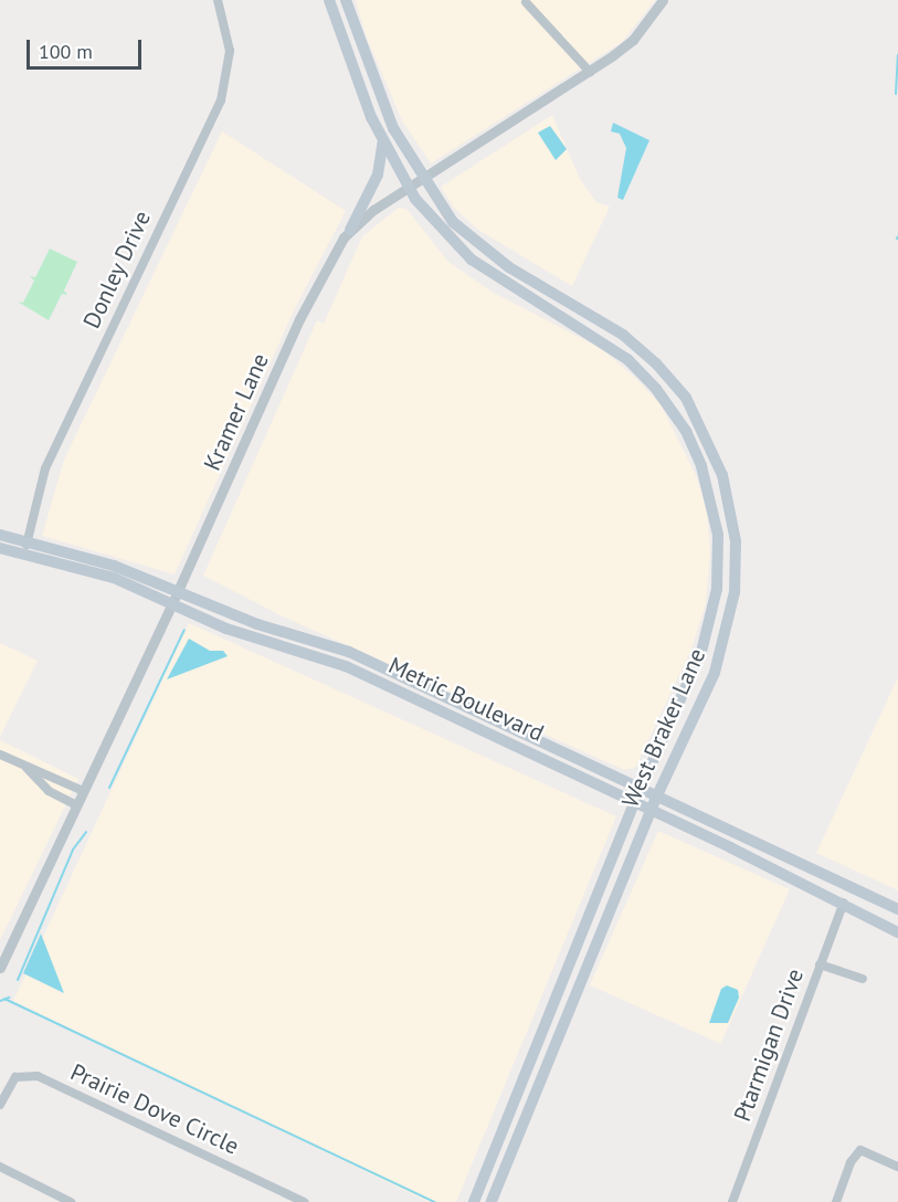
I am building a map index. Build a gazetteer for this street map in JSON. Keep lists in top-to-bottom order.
{
  "streets": {
    "main road": ["Metric Boulevard", "West Braker Lane"],
    "street": [
      "Donley Drive",
      "Kramer Lane",
      "Ptarmigan Drive",
      "Prairie Dove Circle"
    ]
  },
  "crossings": [
    ["Donley Drive", "Metric Boulevard"],
    ["Kramer Lane", "Metric Boulevard"],
    ["Kramer Lane", "West Braker Lane"],
    ["Metric Boulevard", "West Braker Lane"],
    ["Metric Boulevard", "Ptarmigan Drive"]
  ],
  "scale_bar": "100 m"
}
